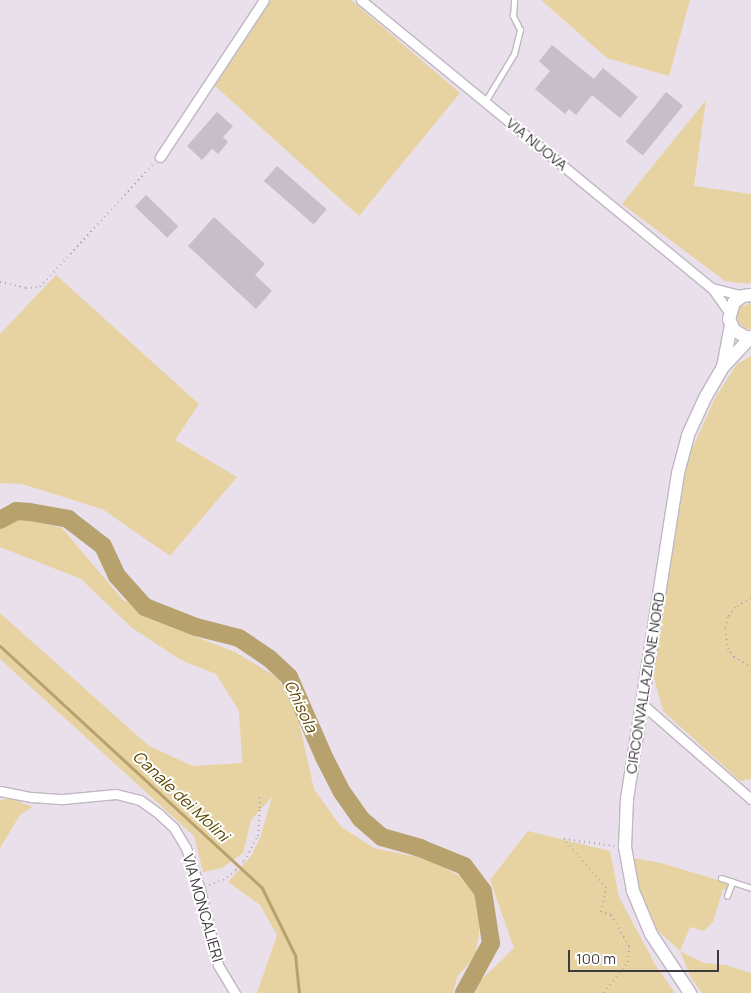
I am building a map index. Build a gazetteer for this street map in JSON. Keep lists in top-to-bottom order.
{
  "streets": {
    "street": ["VIA NUOVA", "CIRCONVALLAZIONE NORD", "VIA MONCALIERI"]
  },
  "crossings": [
    ["VIA NUOVA", "CIRCONVALLAZIONE NORD"]
  ],
  "water": ["Chisola", "Canale dei Molini"],
  "scale_bar": "100 m"
}
